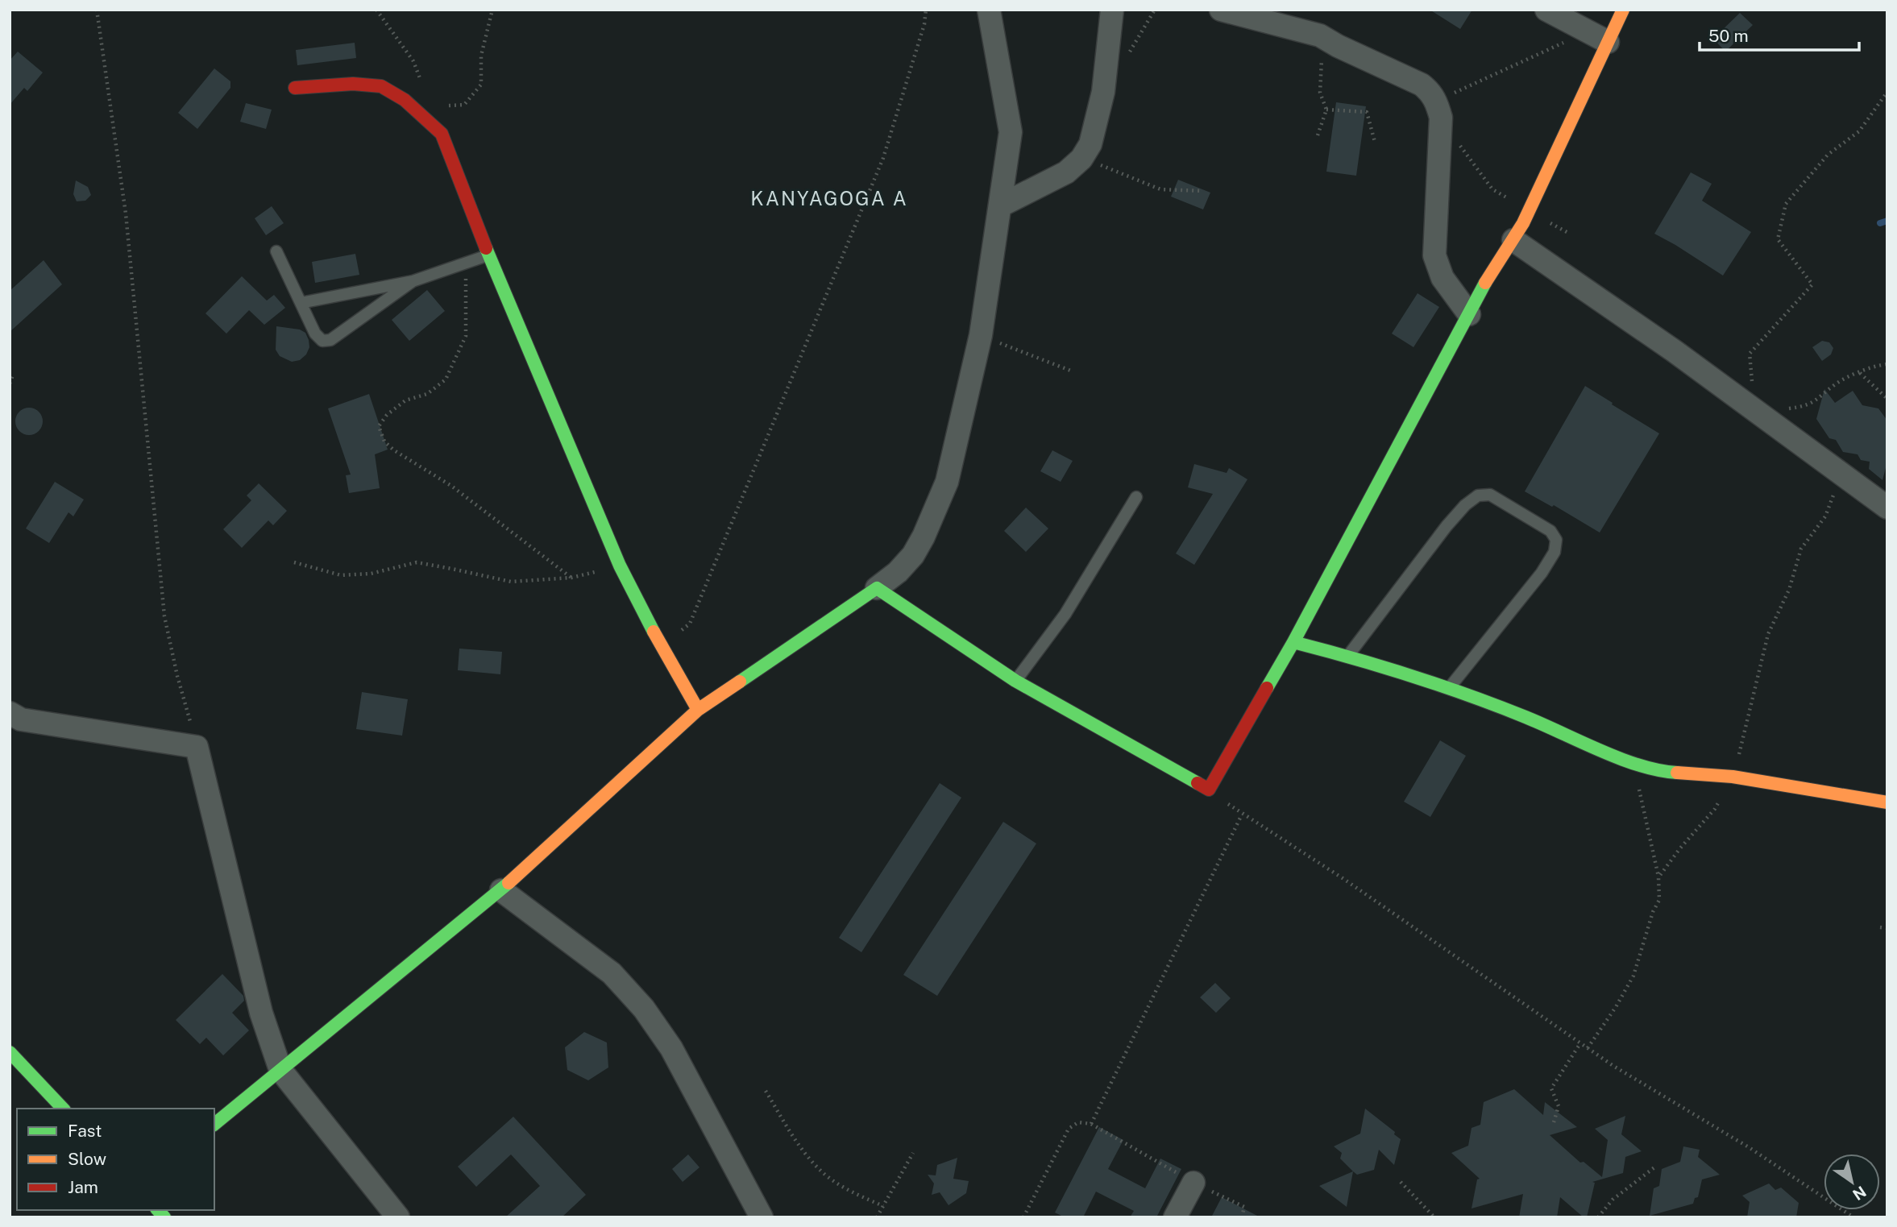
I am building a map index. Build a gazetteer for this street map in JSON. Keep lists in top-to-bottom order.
{
  "districts": ["KANYAGOGA A"],
  "legend": ["Fast", "Slow", "Jam"],
  "scale_bar": "50 m",
  "north": "bottom right"
}
